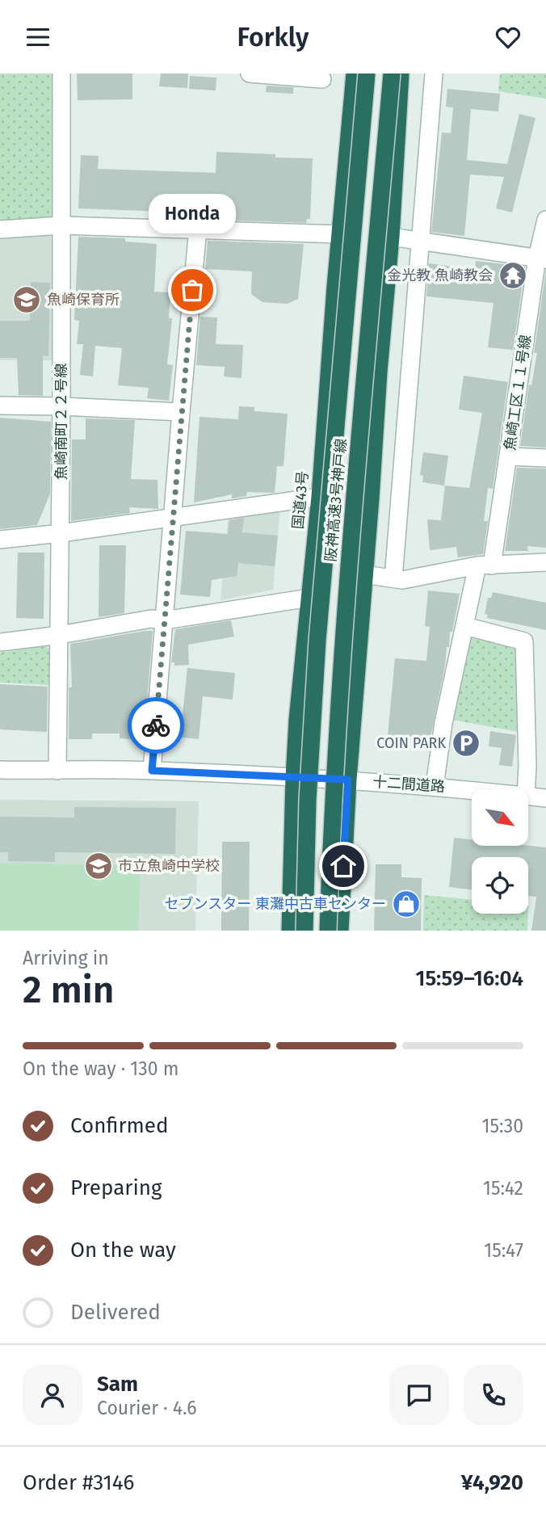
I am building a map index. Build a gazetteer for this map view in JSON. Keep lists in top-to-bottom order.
{
  "streets": {
    "highway": ["国道43号", "阪神高速3号神戸線"],
    "street": ["魚崎工区１１号線", "魚崎南町２２号線", "十二間道路"]
  },
  "crossings": [
    ["魚崎工区１１号線", "十二間道路"],
    ["魚崎南町２２号線", "十二間道路"],
    ["国道43号", "十二間道路"]
  ],
  "places": {
    "temple": ["金光教 魚崎教会"],
    "other": ["Honda"],
    "school or university": ["魚崎保育所", "市立魚崎中学校"],
    "parking": ["COIN PARK"],
    "shop": ["セブンスター 東灘中古車センター"]
  },
  "north": "bottom right",
  "page": {
    "header": "Forkly",
    "bubble": "Honda",
    "heading": ["2 min", "Arriving in", "15:59–16:04"],
    "panel": [
      "Sam",
      "Courier · 4.6",
      "Order #3146",
      "¥4,920"
    ],
    "bar": "On the way · 130 m",
    "list": [
      ["Confirmed", "15:30"],
      ["Preparing", "15:42"],
      ["On the way", "15:47"],
      "Delivered"
    ]
  }
}
